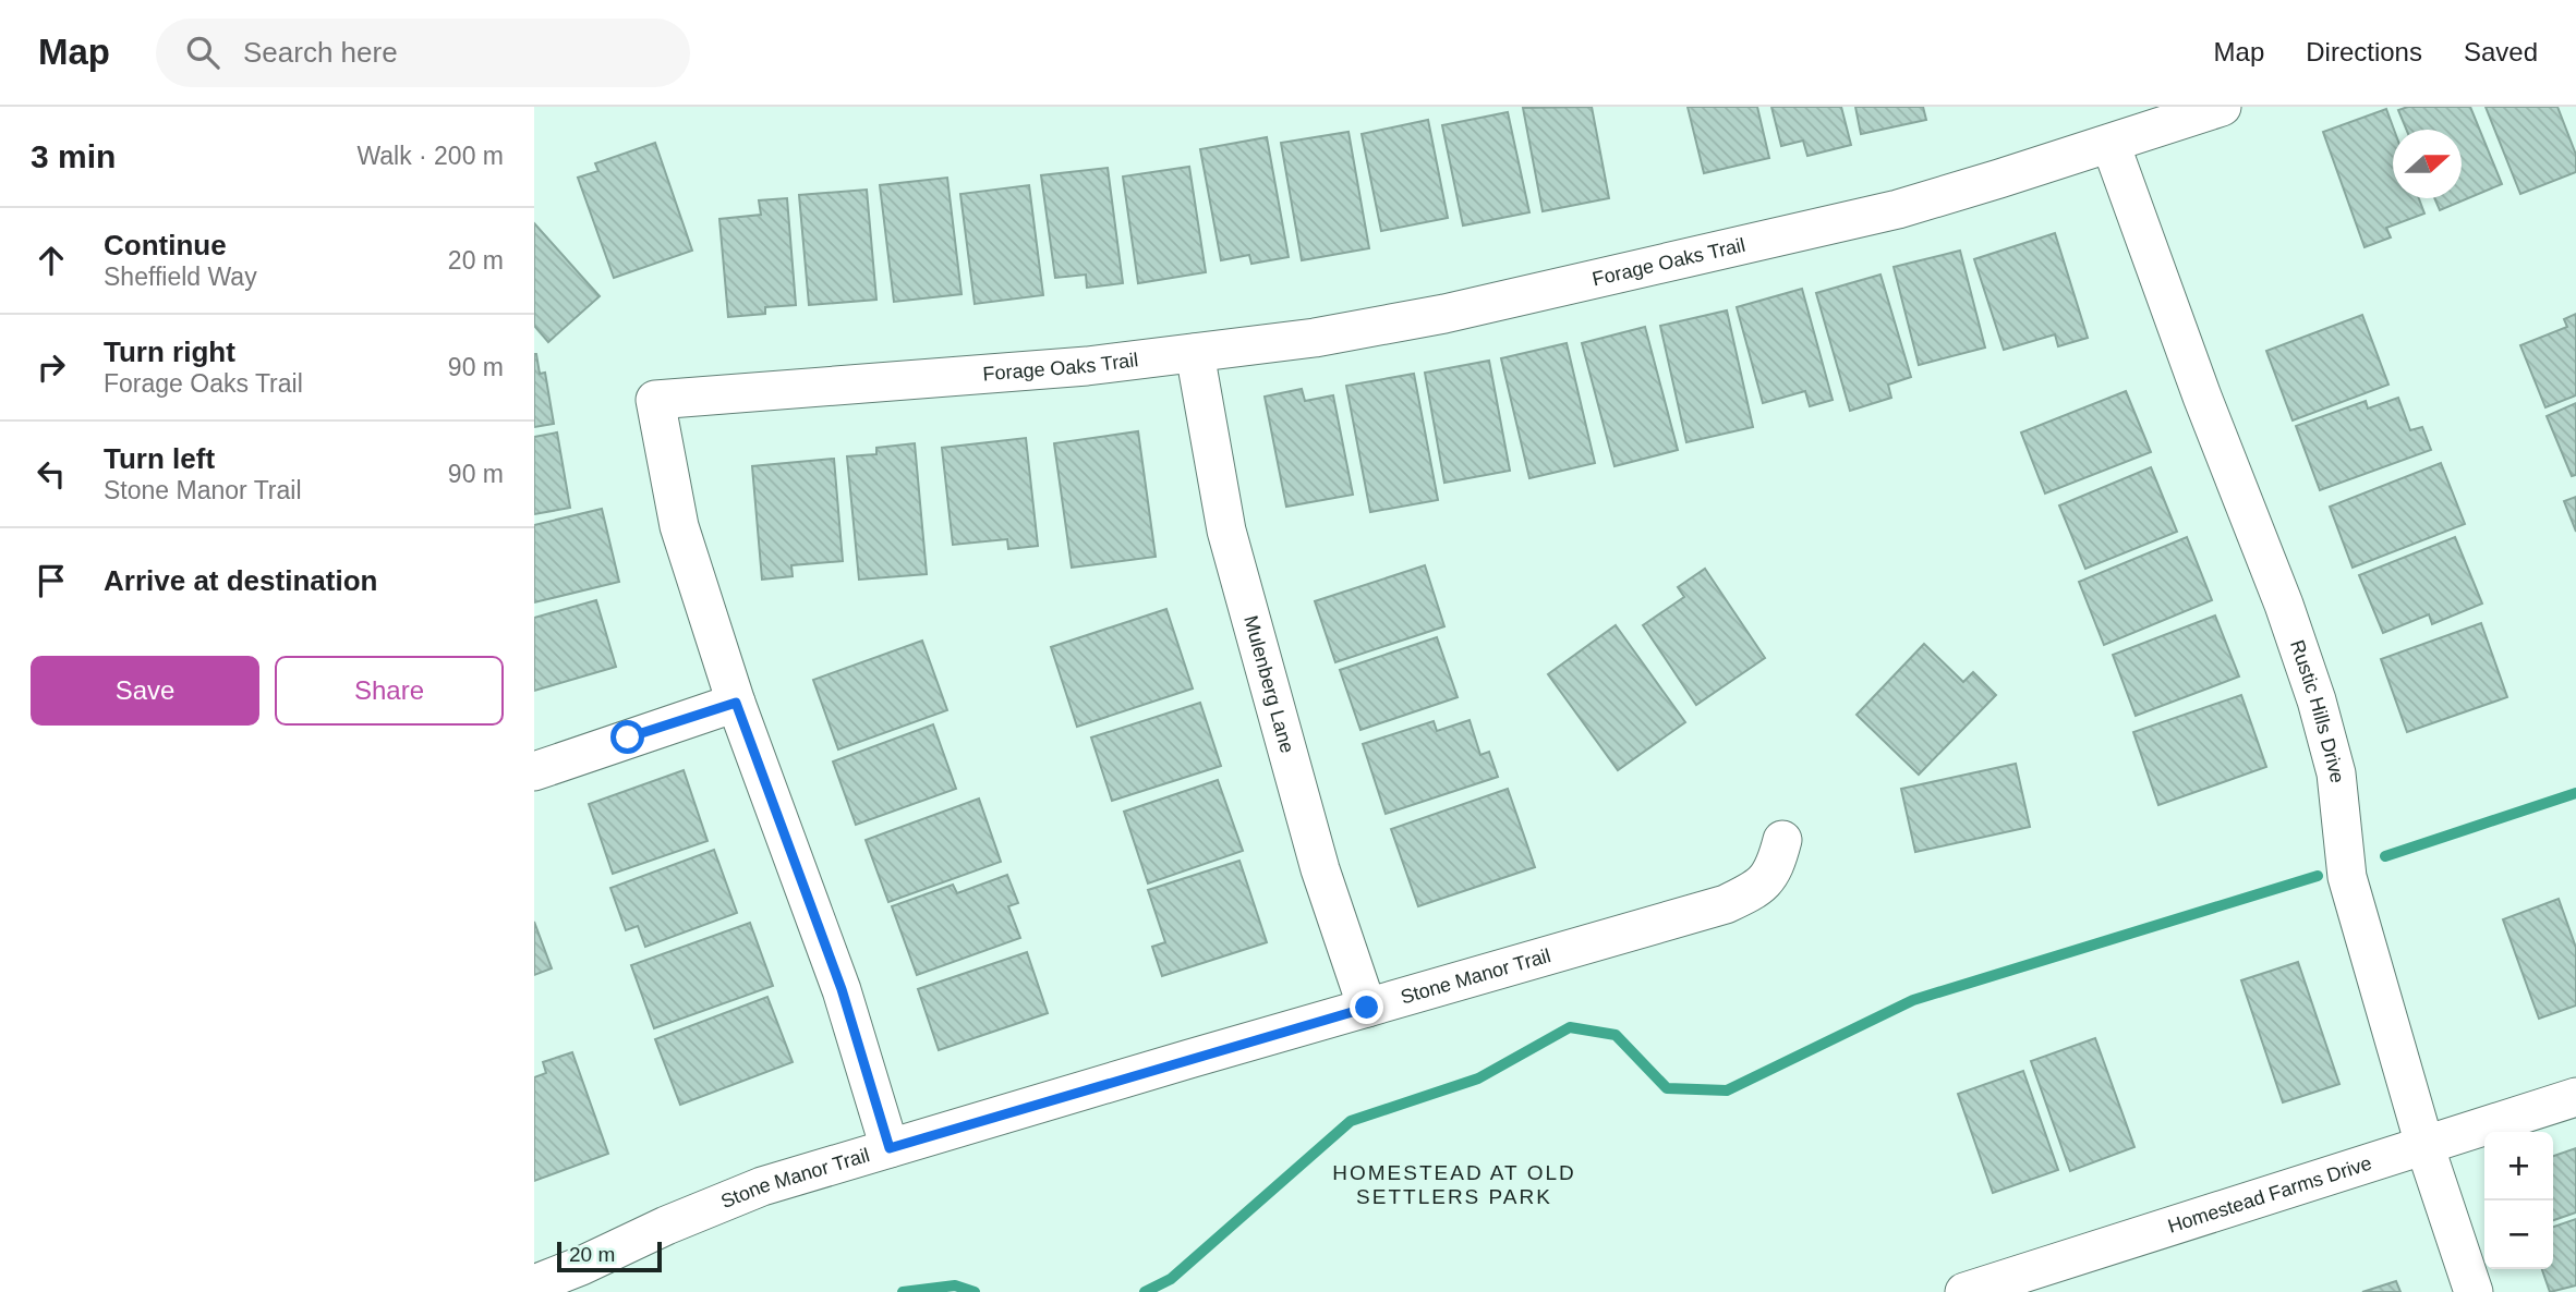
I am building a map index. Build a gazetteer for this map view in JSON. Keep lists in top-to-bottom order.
{
  "streets": {
    "street": [
      "Forage Oaks Trail",
      "Mulenberg Lane",
      "Rustic Hills Drive",
      "Stone Manor Trail",
      "Homestead Farms Drive"
    ]
  },
  "crossings": [
    ["Forage Oaks Trail", "Mulenberg Lane"],
    ["Forage Oaks Trail", "Rustic Hills Drive"],
    ["Forage Oaks Trail", "Stone Manor Trail"],
    ["Mulenberg Lane", "Stone Manor Trail"],
    ["Rustic Hills Drive", "Homestead Farms Drive"]
  ],
  "districts": ["HOMESTEAD AT OLD SETTLERS PARK"],
  "scale_bar": "20 m",
  "north": "right",
  "page": {
    "header": "Map",
    "search": "Search here",
    "nav": ["Map", "Directions", "Saved"],
    "heading": ["3 min", "Walk · 200 m"],
    "list": [
      ["Continue", "Sheffield Way", "20 m"],
      ["Turn right", "Forage Oaks Trail", "90 m"],
      ["Turn left", "Stone Manor Trail", "90 m"],
      "Arrive at destination"
    ],
    "buttons": ["Save", "Share"],
    "map_buttons": ["+", "−"],
    "scale": "20 m"
  }
}
